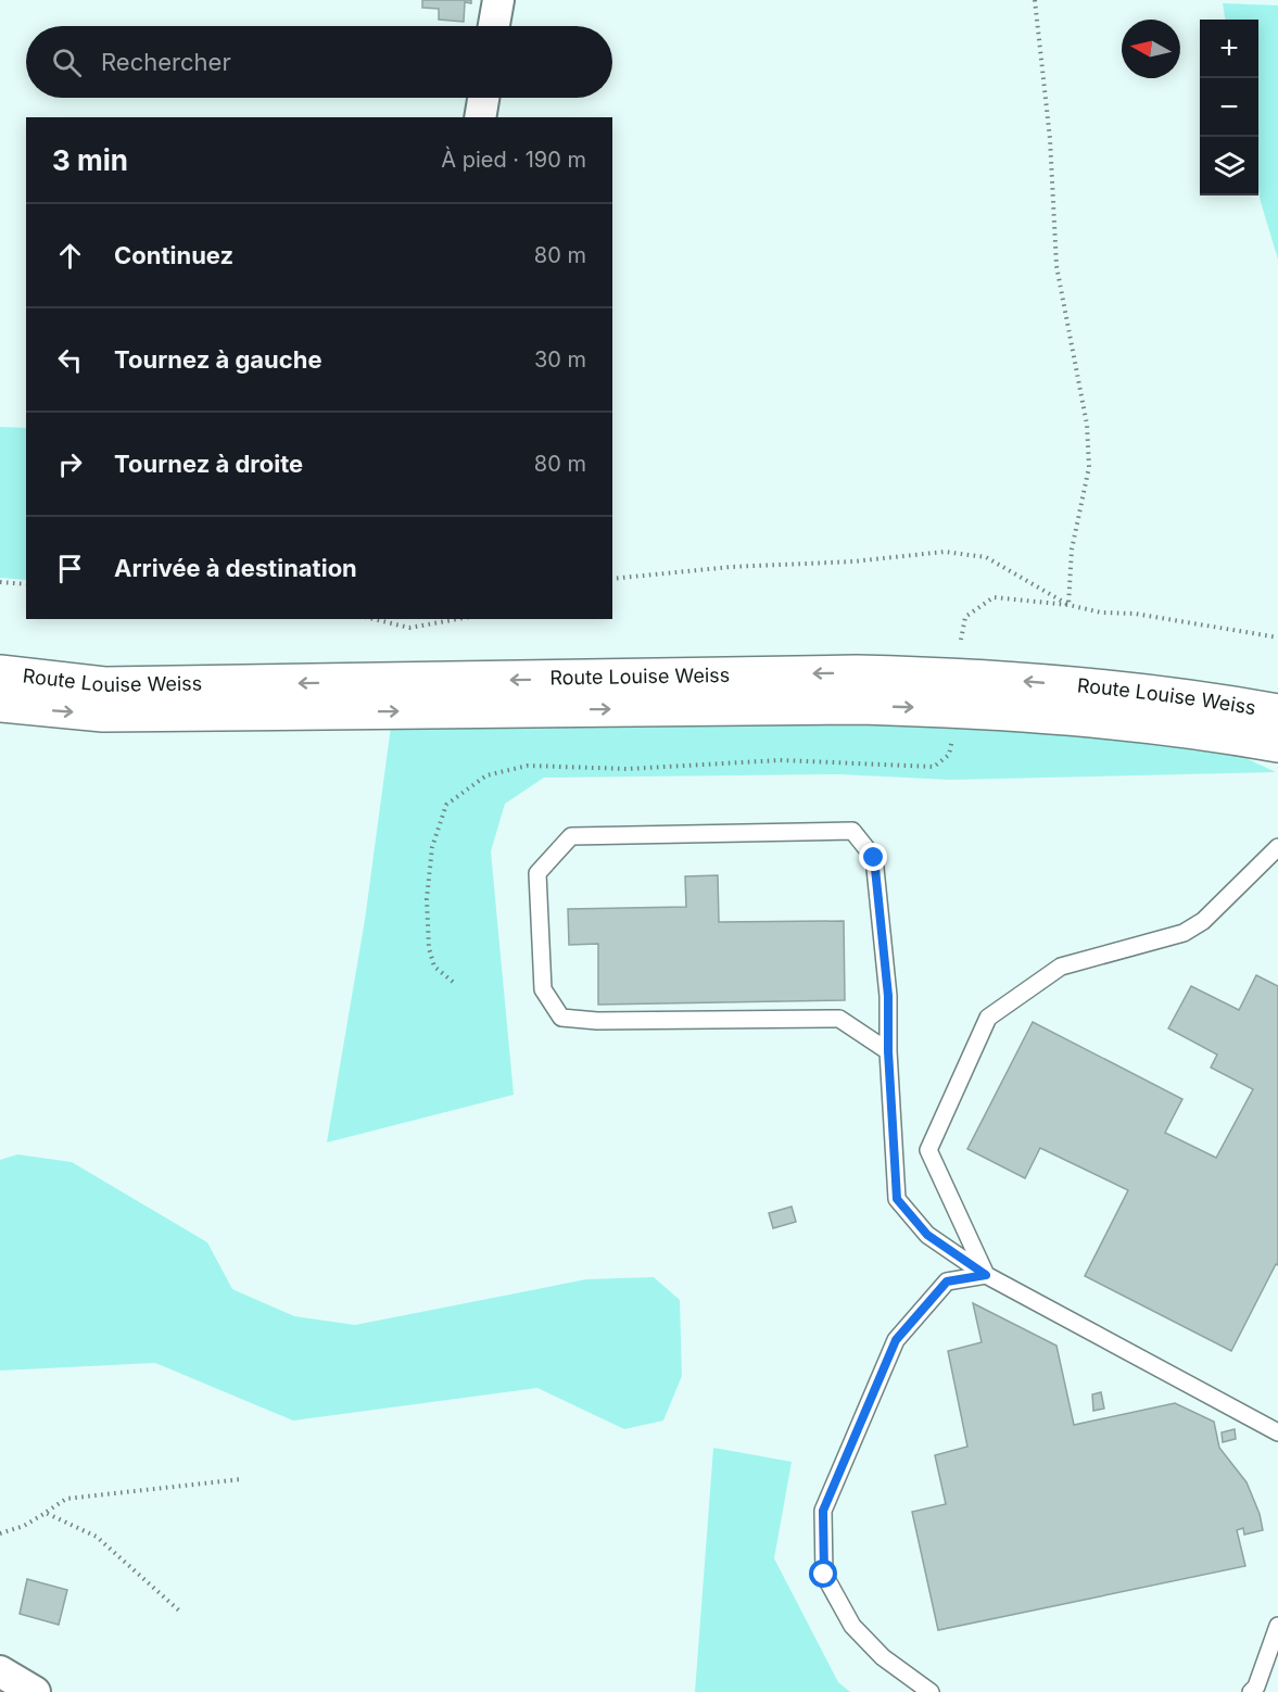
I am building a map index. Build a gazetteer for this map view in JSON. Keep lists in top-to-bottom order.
{
  "streets": {
    "main road": ["Route Louise Weiss"]
  },
  "north": "left",
  "page": {
    "map_buttons": ["+", "−"],
    "search": "Rechercher",
    "heading": ["3 min", "À pied · 190 m"],
    "list": [
      ["Continuez", "80 m"],
      ["Tournez à gauche", "30 m"],
      ["Tournez à droite", "80 m"],
      "Arrivée à destination"
    ]
  }
}
